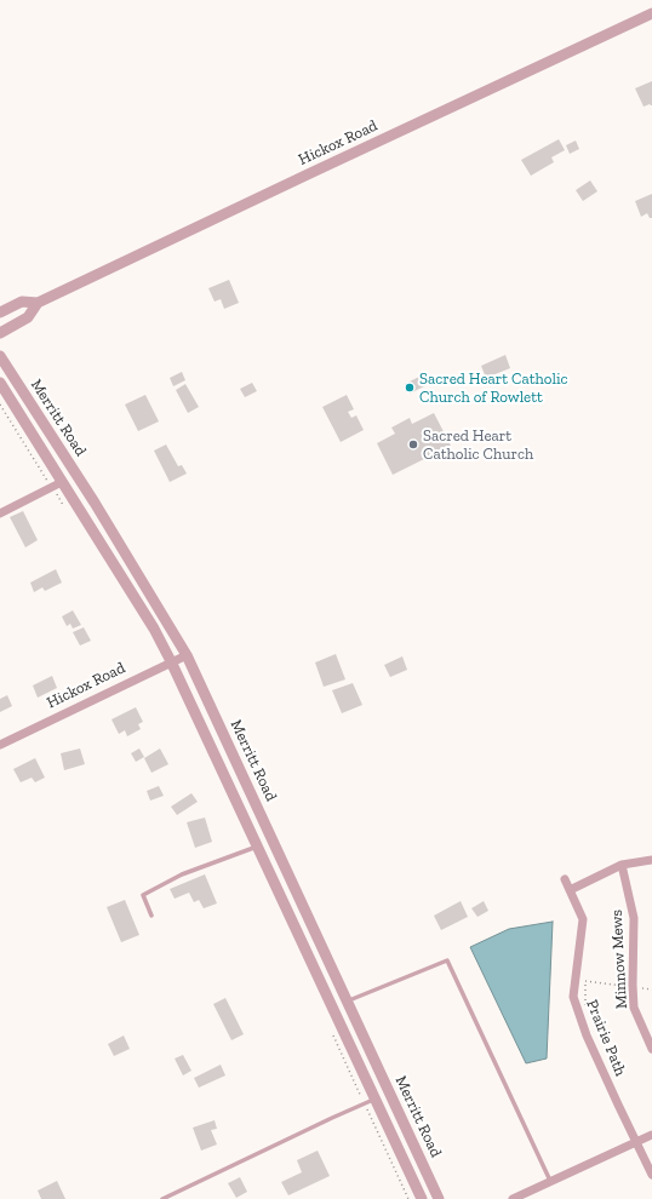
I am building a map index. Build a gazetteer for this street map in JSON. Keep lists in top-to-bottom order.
{
  "streets": {
    "street": [
      "Hickox Road",
      "Merritt Road",
      "Minnow Mews",
      "Prairie Path"
    ]
  },
  "crossings": [
    ["Hickox Road", "Merritt Road"]
  ],
  "places": ["Sacred Heart Catholic Church of Rowlett", "Sacred Heart Catholic Church"]
}
